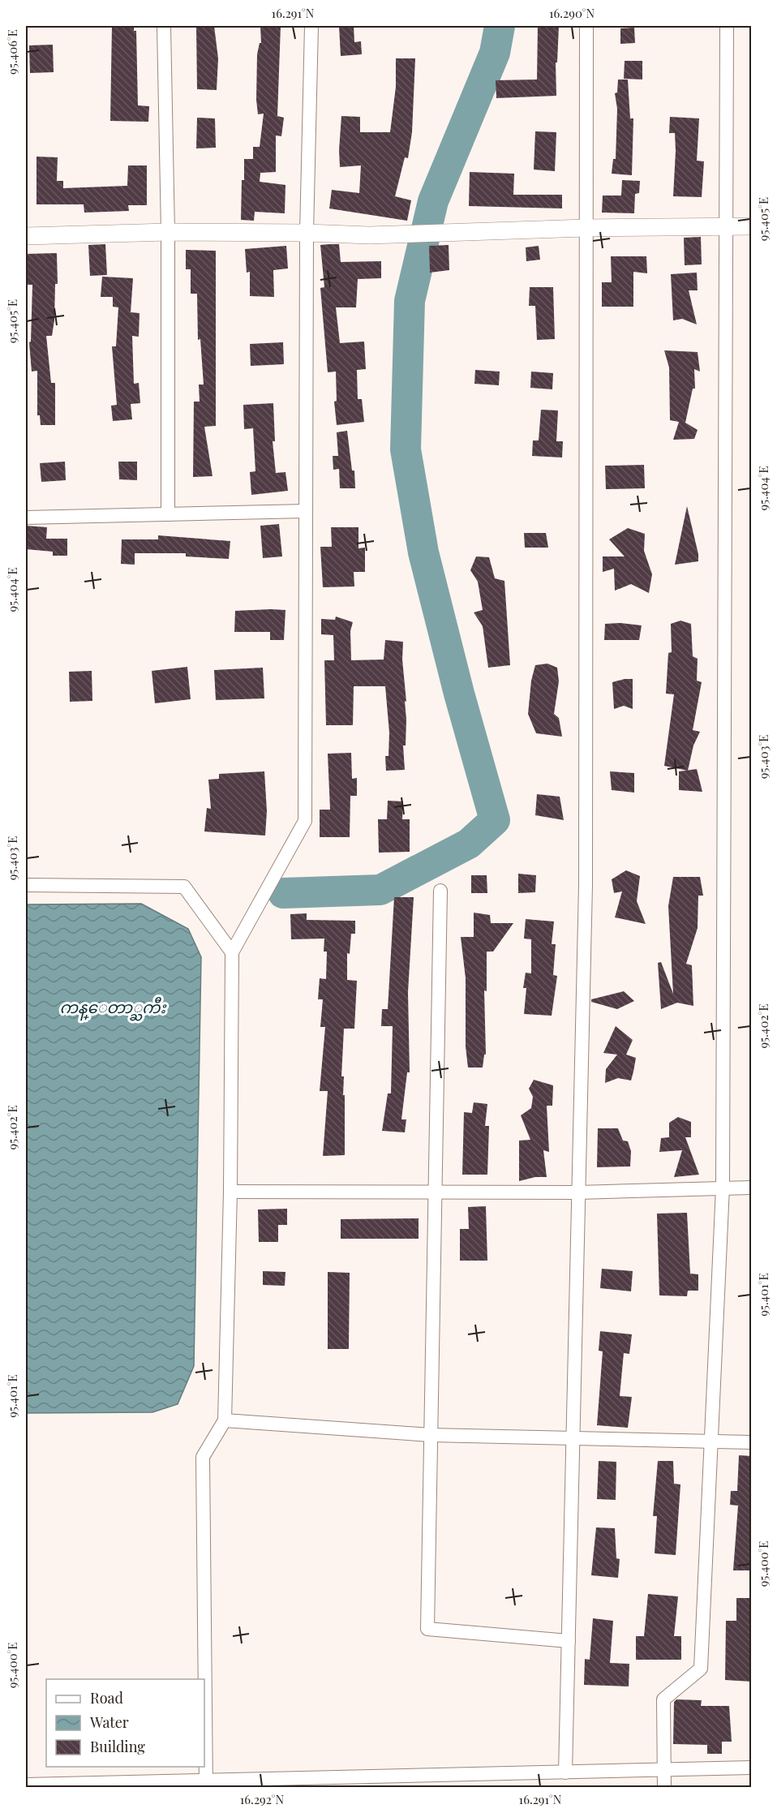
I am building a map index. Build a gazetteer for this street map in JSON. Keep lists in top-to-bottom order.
{
  "water": ["ကန္ေတာ္ႀကီး"],
  "legend": ["Road", "Water", "Building"],
  "coordinates": [
    "16.291°N",
    "16.290°N",
    "95.406°E",
    "95.405°E",
    "95.404°E",
    "95.403°E",
    "95.402°E",
    "95.401°E",
    "95.400°E",
    "16.292°N"
  ]
}
